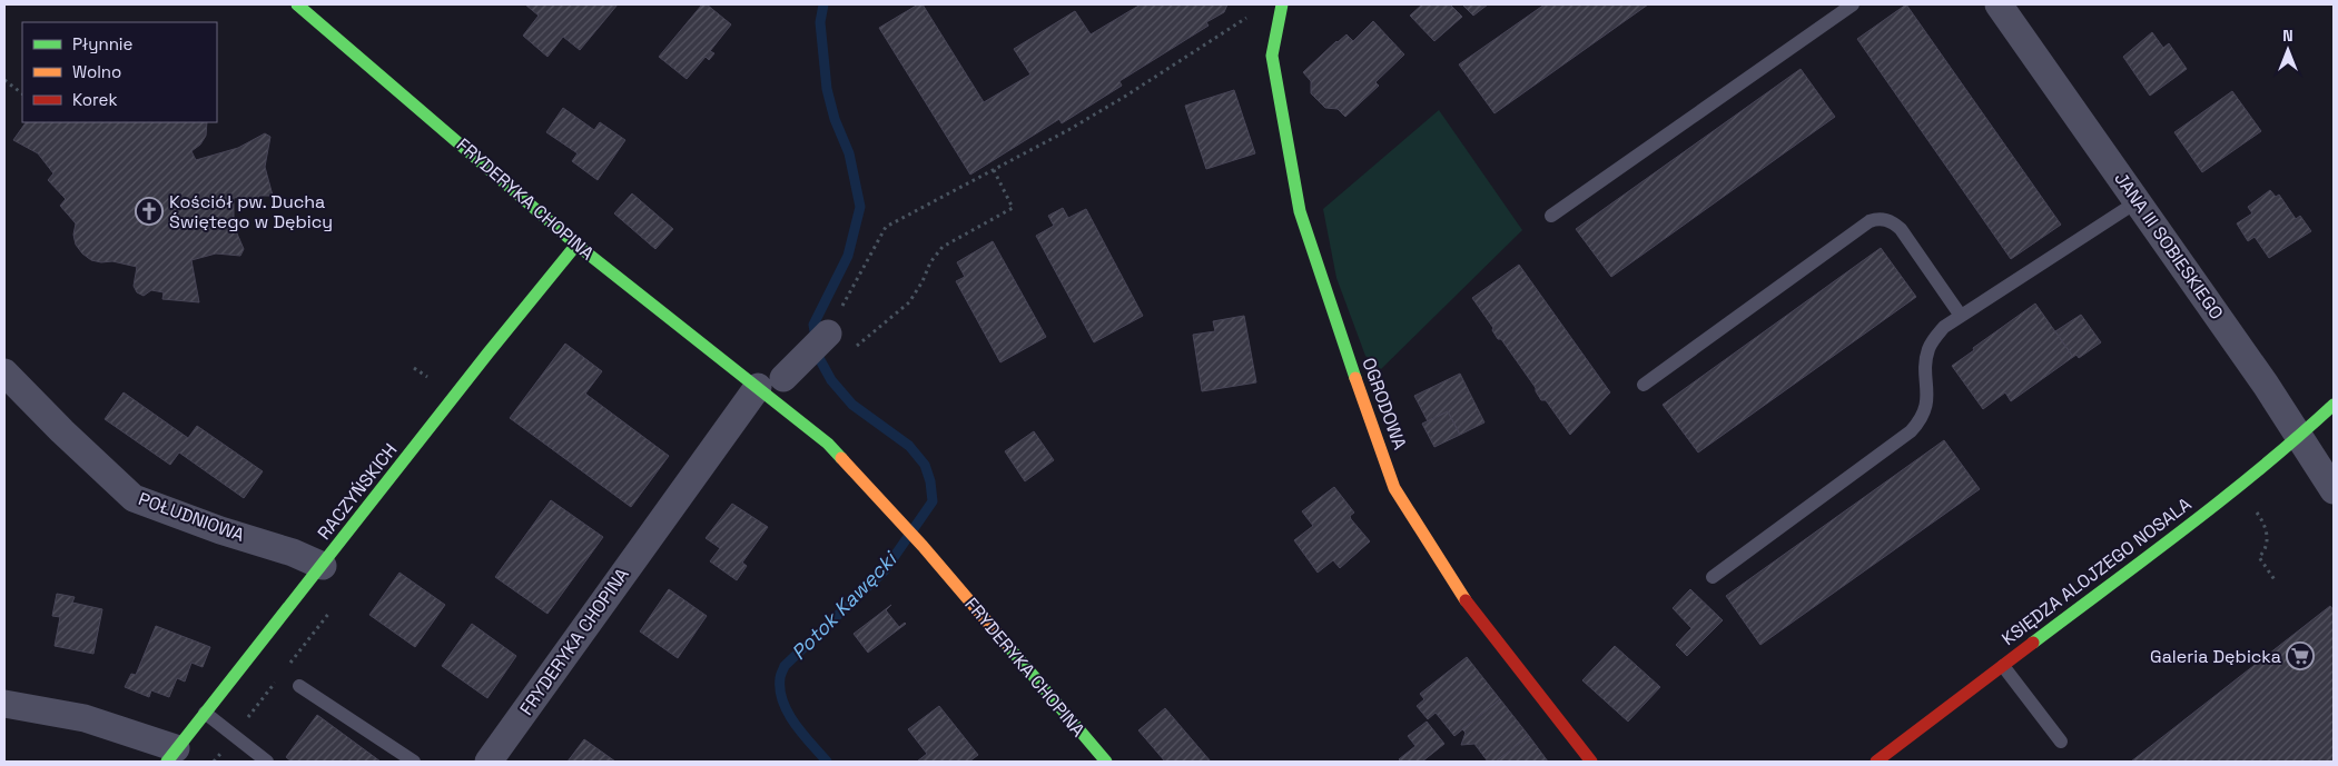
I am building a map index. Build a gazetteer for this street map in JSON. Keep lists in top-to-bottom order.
{
  "streets": {
    "street": [
      "FRYDERYKA CHOPINA",
      "JANA III SOBIESKIEGO",
      "OGRODOWA",
      "RACZYŃSKICH",
      "POŁUDNIOWA",
      "KSIĘDZA ALOJZEGO NOSALA"
    ]
  },
  "crossings": [
    ["FRYDERYKA CHOPINA", "RACZYŃSKICH"],
    ["JANA III SOBIESKIEGO", "KSIĘDZA ALOJZEGO NOSALA"],
    ["RACZYŃSKICH", "POŁUDNIOWA"]
  ],
  "water": ["Potok Kawęcki"],
  "places": {
    "church": ["Kościół pw. Ducha Świętego w Dębicy"],
    "supermarket": ["Galeria Dębicka"]
  },
  "legend": ["Płynnie", "Wolno", "Korek"],
  "north": "top"
}
